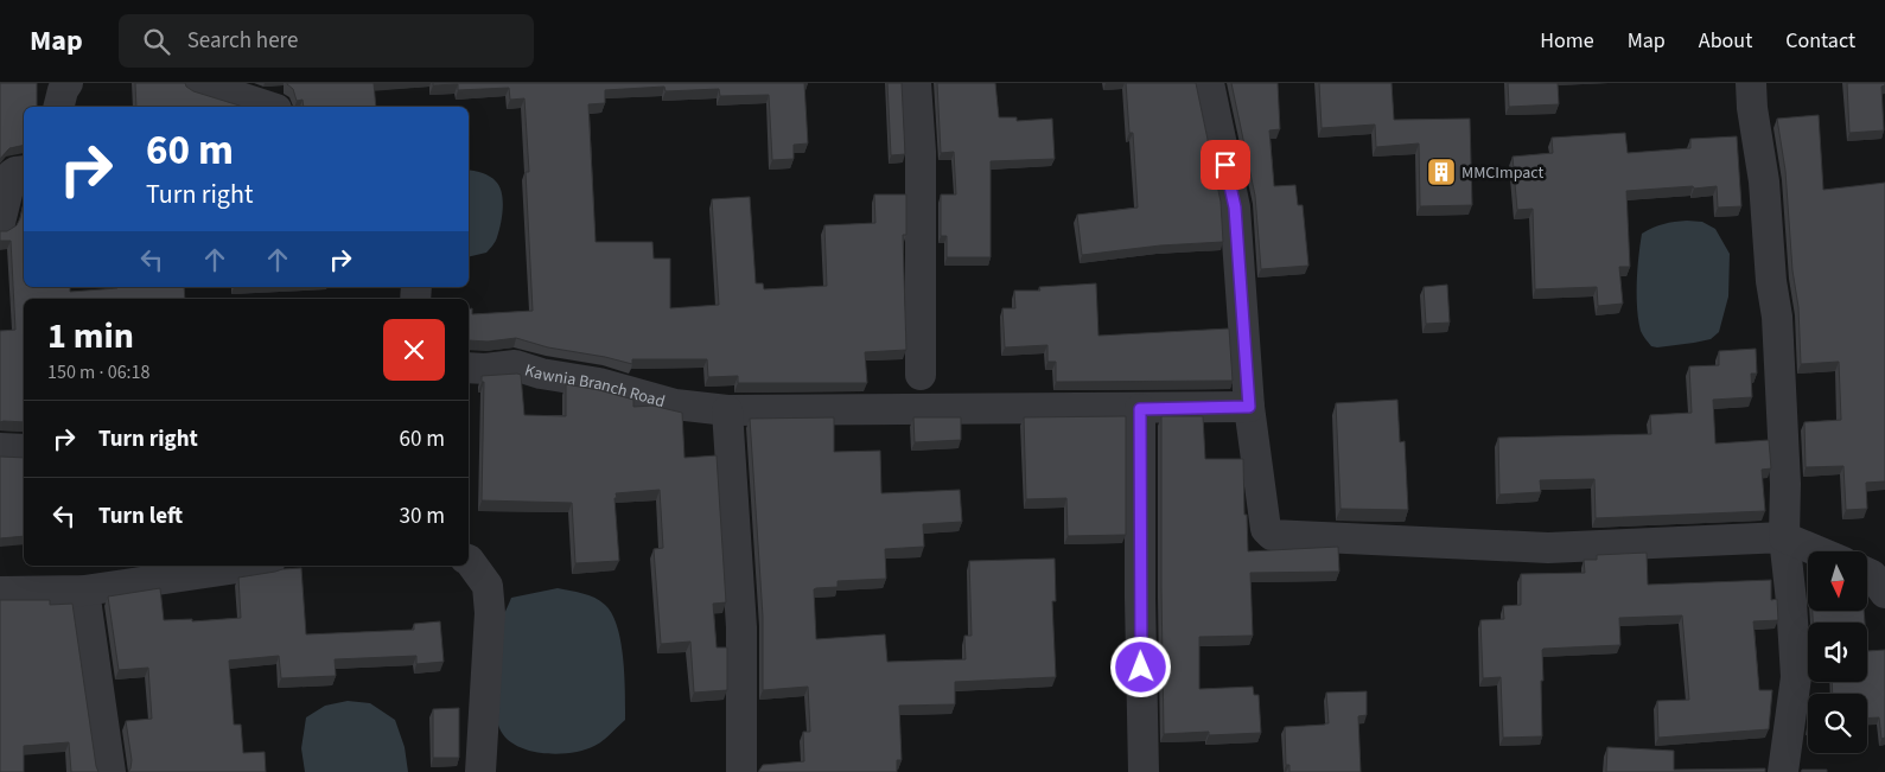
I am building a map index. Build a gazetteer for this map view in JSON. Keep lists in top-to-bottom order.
{
  "streets": {
    "street": ["Kawnia Branch Road"]
  },
  "places": {
    "building": ["MMCImpact"]
  },
  "north": "bottom",
  "page": {
    "header": "Map",
    "search": "Search here",
    "nav": [
      "Home",
      "Map",
      "About",
      "Contact"
    ],
    "turn": ["60 m", "Turn right"],
    "heading": ["1 min", "150 m · 06:18"],
    "list": [
      {
        "name": "Turn right",
        "value": "60 m"
      },
      {
        "name": "Turn left",
        "value": "30 m"
      }
    ]
  }
}
